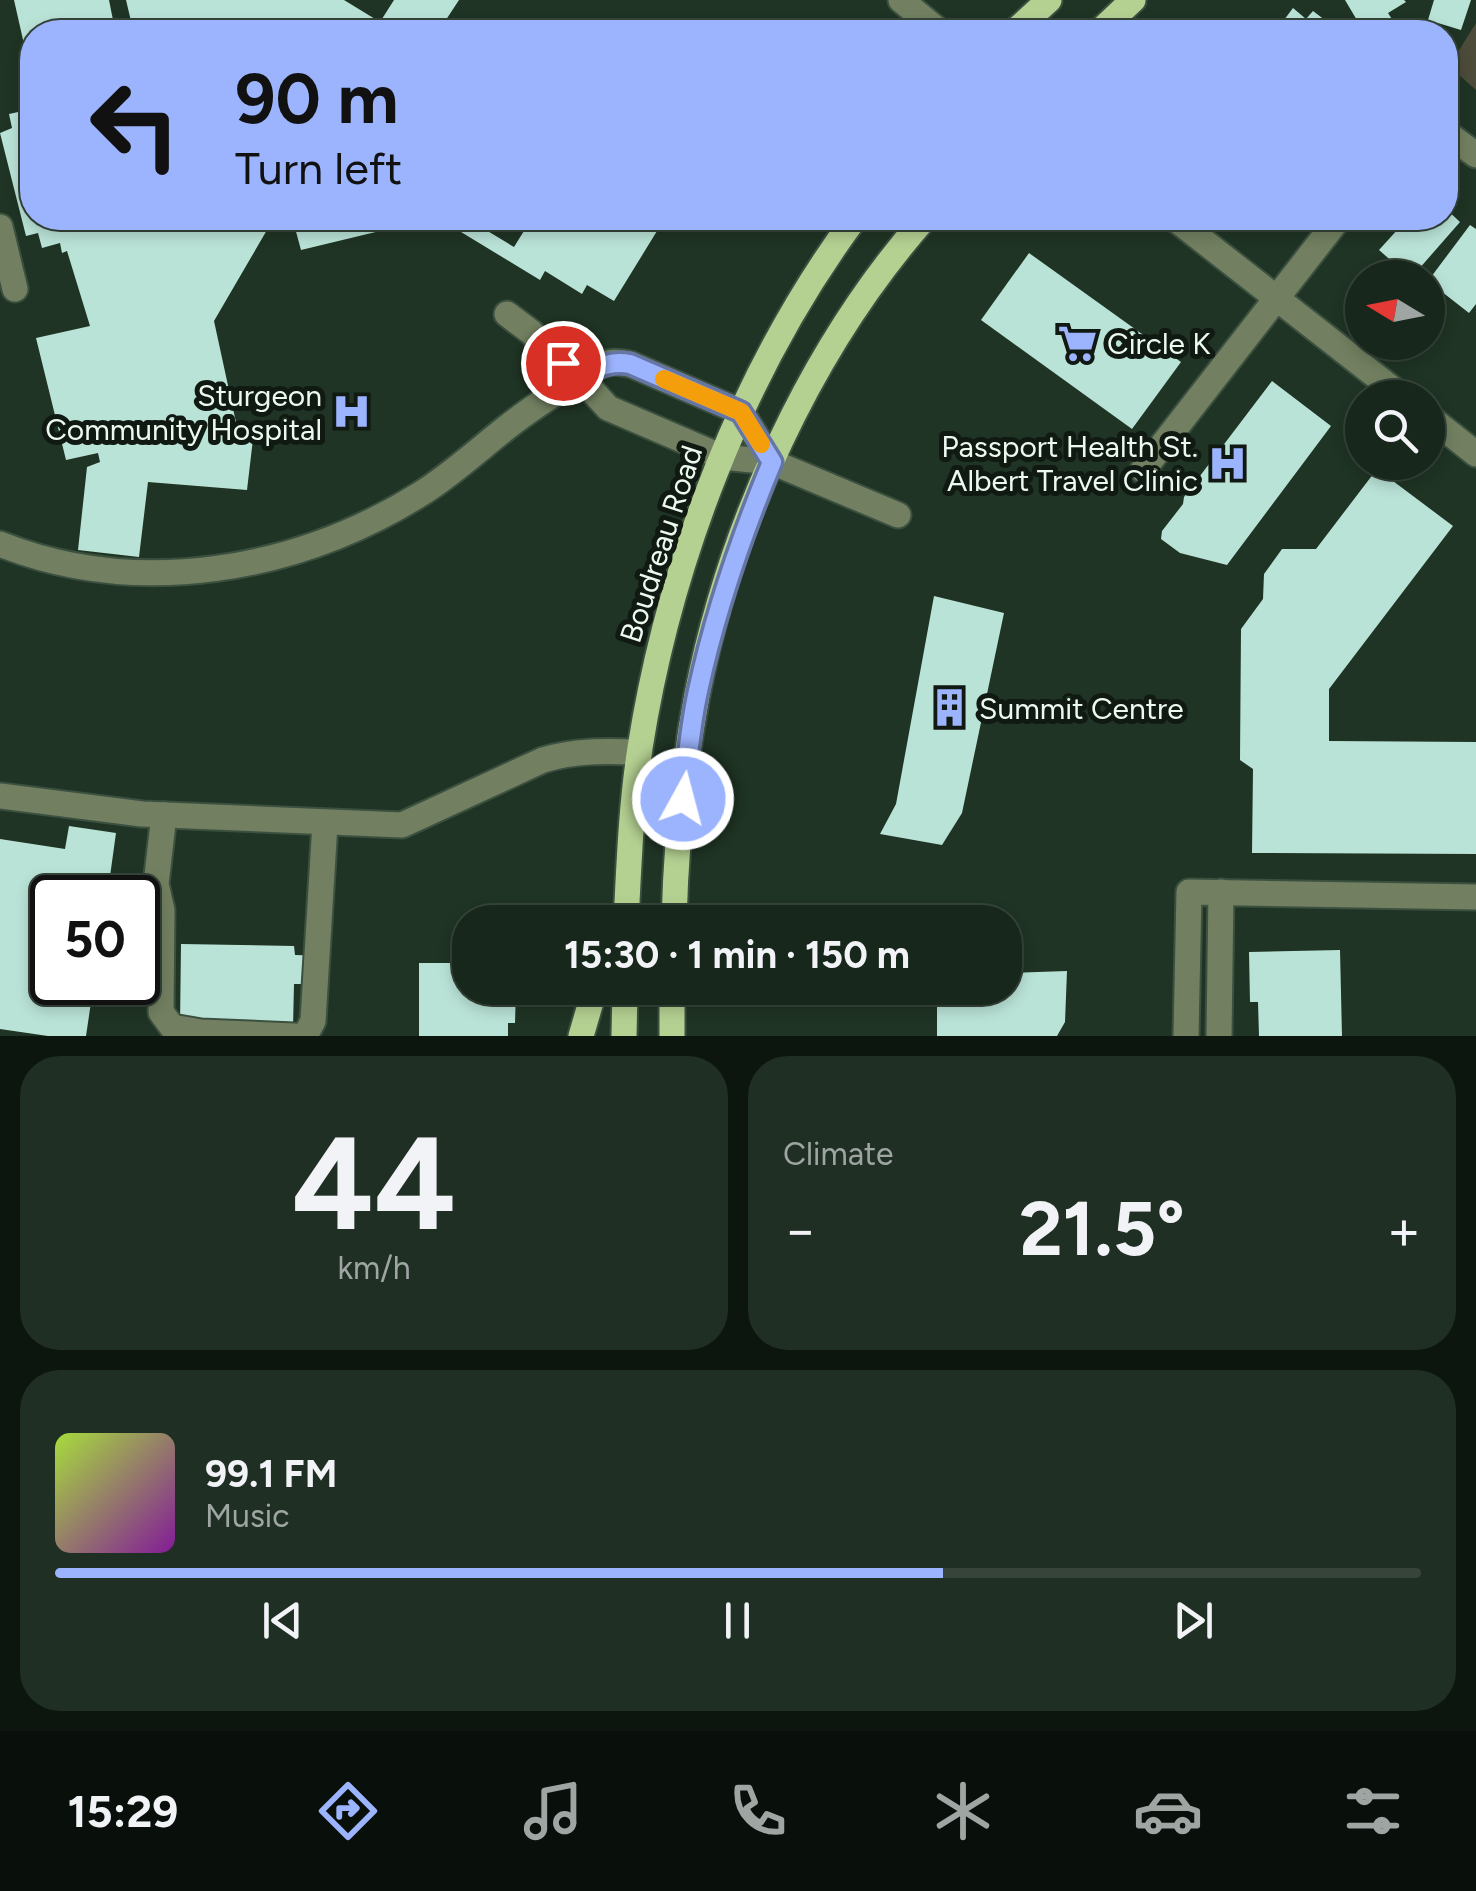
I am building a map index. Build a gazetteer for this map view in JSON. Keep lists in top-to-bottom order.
{
  "streets": {
    "main road": ["Boudreau Road"]
  },
  "places": {
    "supermarket": ["Circle K"],
    "hospital": ["Sturgeon Community Hospital", "Passport Health St. Albert Travel Clinic"],
    "building": ["Summit Centre"]
  },
  "north": "left",
  "page": {
    "turn": ["90 m", "Turn left"],
    "limit": "50",
    "trip": "15:30 · 1 min · 150 m",
    "tile": [
      ["44", "km/h"],
      "Climate"
    ],
    "heat": ["−", "21.5°", "+"],
    "song": ["99.1 FM", "Music"],
    "tabs": "15:29"
  }
}
